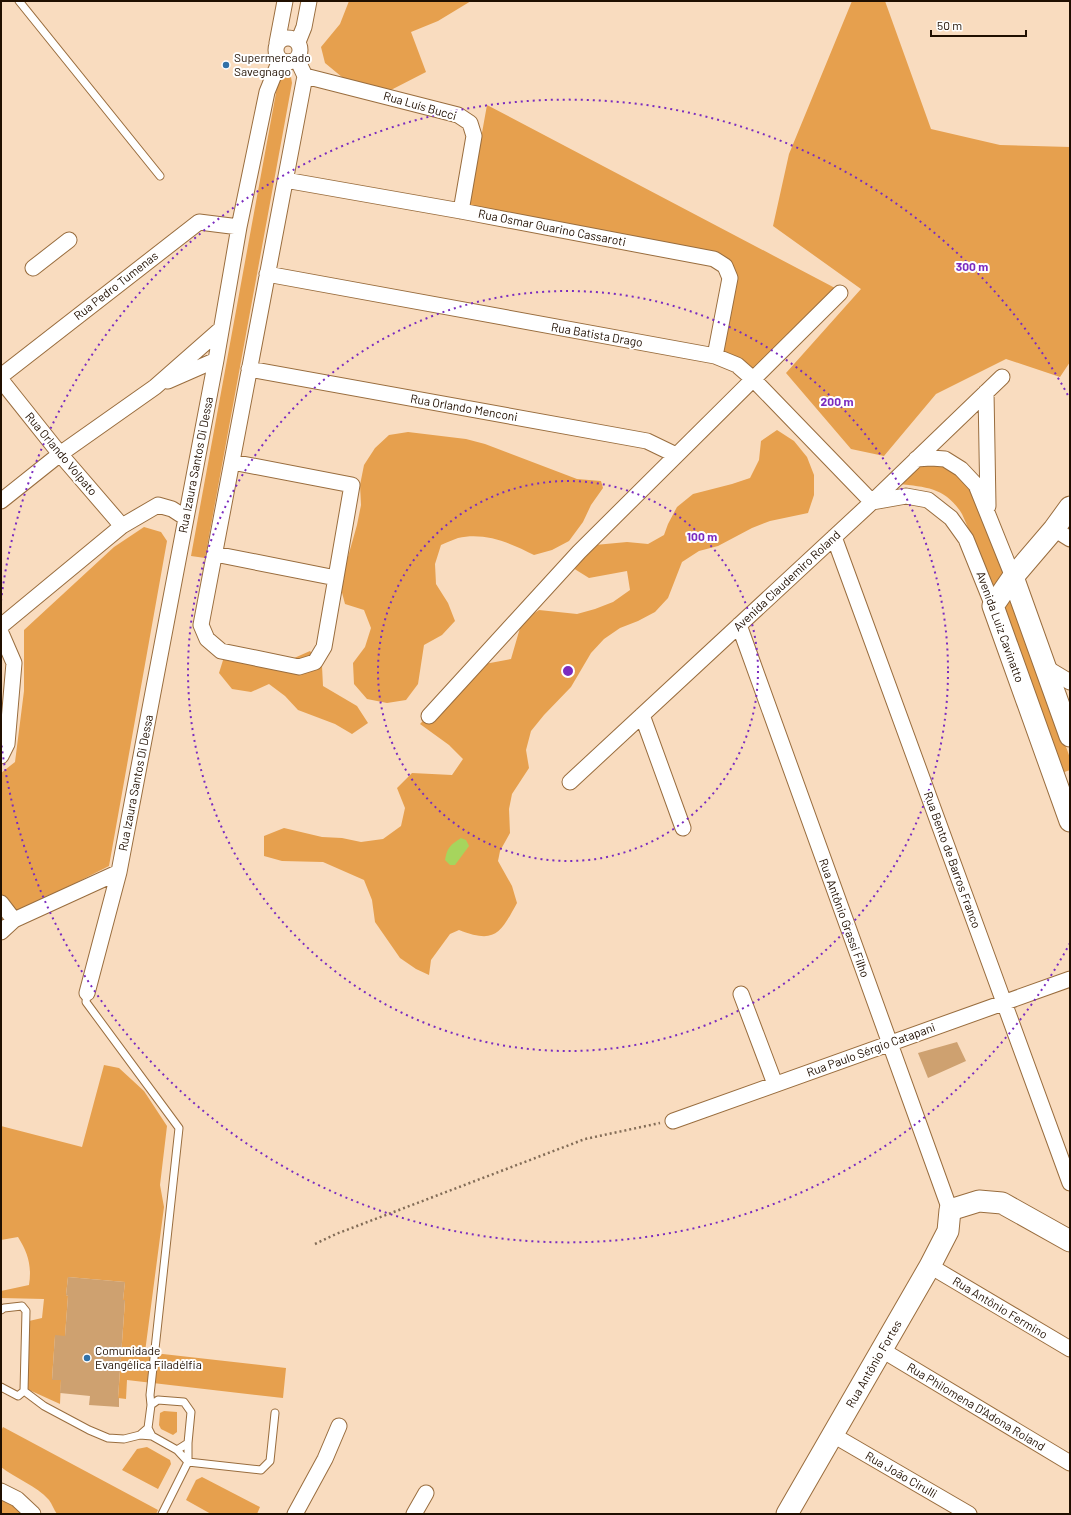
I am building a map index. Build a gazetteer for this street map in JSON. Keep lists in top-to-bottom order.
{
  "streets": {
    "street": [
      "Rua Luís Bucci",
      "Rua Osmar Guarino Cassaroti",
      "Rua Pedro Tumenas",
      "Rua Batista Drago",
      "Rua Orlando Menconi",
      "Rua Orlando Volpato",
      "Rua Izaura Santos Di Dessa",
      "Avenida Claudemiro Roland",
      "Avenida Luiz Cavinatto",
      "Rua Bento de Barros Franco",
      "Rua Antônio Grassi Filho",
      "Rua Paulo Sérgio Catapani",
      "Rua Antônio Fermino",
      "Rua Antônio Fortes",
      "Rua Philomena D'Adona Roland",
      "Rua João Cirulli"
    ]
  },
  "crossings": [
    ["Rua Luís Bucci", "Rua Osmar Guarino Cassaroti"],
    ["Rua Osmar Guarino Cassaroti", "Rua Batista Drago"],
    ["Rua Pedro Tumenas", "Rua Izaura Santos Di Dessa"],
    ["Rua Batista Drago", "Avenida Claudemiro Roland"],
    ["Rua Batista Drago", "Avenida Luiz Cavinatto"],
    ["Avenida Claudemiro Roland", "Avenida Luiz Cavinatto"],
    ["Avenida Claudemiro Roland", "Rua Bento de Barros Franco"],
    ["Avenida Claudemiro Roland", "Rua Antônio Grassi Filho"],
    ["Rua Bento de Barros Franco", "Rua Paulo Sérgio Catapani"],
    ["Rua Antônio Grassi Filho", "Rua Paulo Sérgio Catapani"],
    ["Rua Antônio Grassi Filho", "Rua Antônio Fortes"],
    ["Rua Antônio Fermino", "Rua Antônio Fortes"],
    ["Rua Antônio Fortes", "Rua Philomena D'Adona Roland"],
    ["Rua Antônio Fortes", "Rua João Cirulli"]
  ],
  "places": ["Supermercado Savegnago", "Comunidade Evangélica Filadélfia"],
  "scale_bar": "50 m",
  "rings": ["300 m", "200 m", "100 m"]
}
